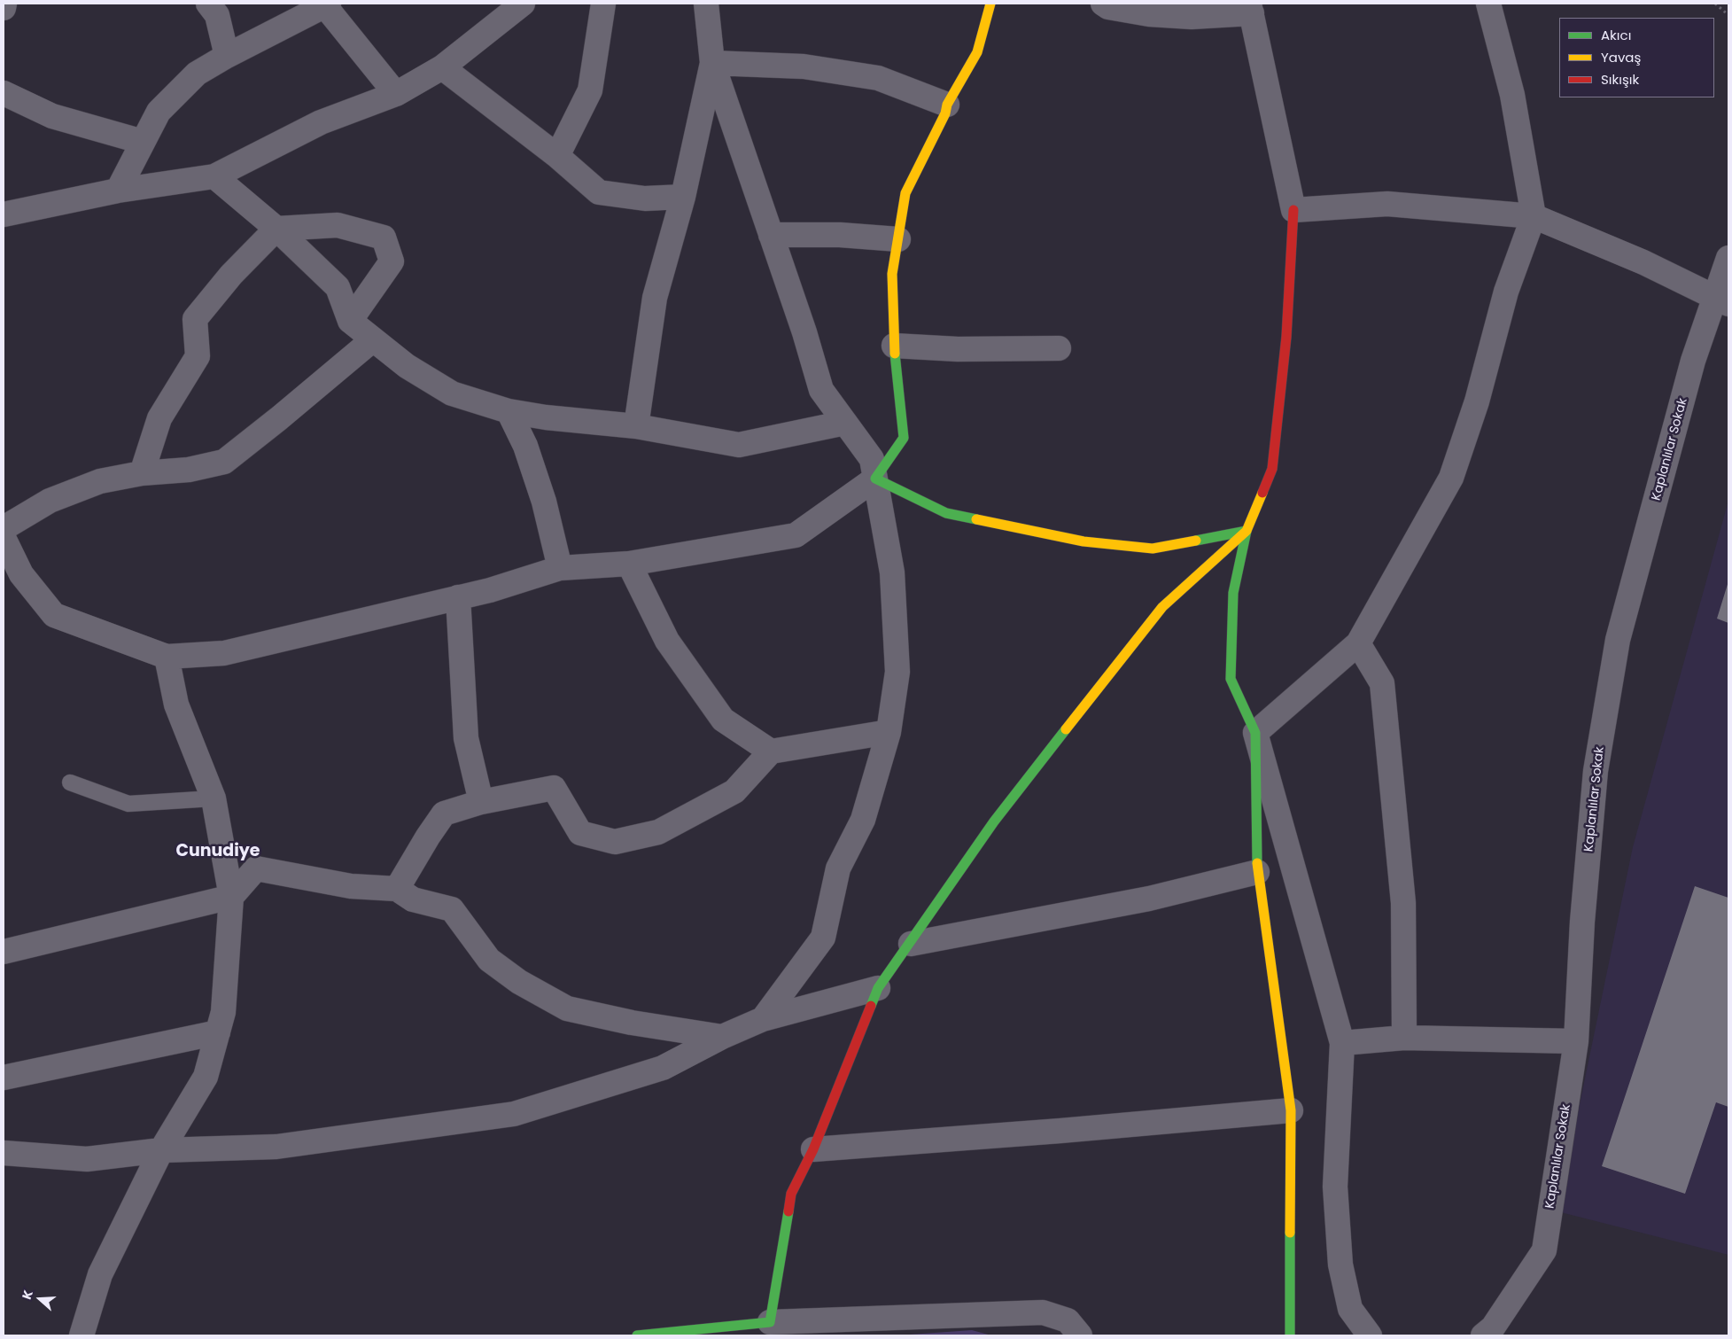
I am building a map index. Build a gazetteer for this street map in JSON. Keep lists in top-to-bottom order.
{
  "streets": {
    "street": ["Kaplanlılar Sokak"]
  },
  "districts": ["Cunudiye"],
  "legend": ["Akıcı", "Yavaş", "Sıkışık"],
  "north": "left"
}
